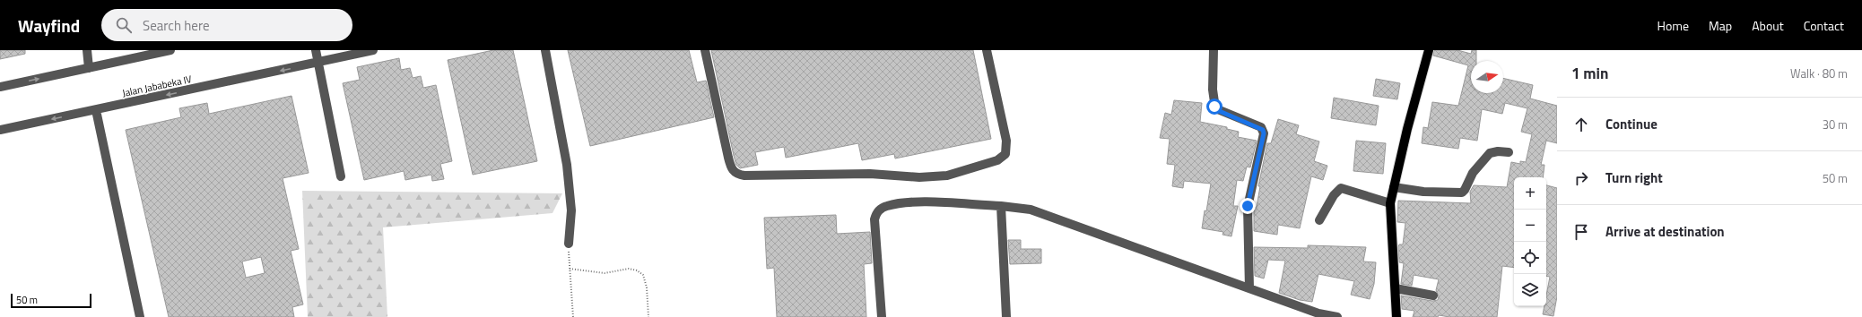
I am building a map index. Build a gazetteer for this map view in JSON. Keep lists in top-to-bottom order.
{
  "streets": {
    "street": ["Jalan Jababeka IV"]
  },
  "scale_bar": "50 m",
  "north": "right",
  "page": {
    "header": "Wayfind",
    "search": "Search here",
    "nav": [
      "Home",
      "Map",
      "About",
      "Contact"
    ],
    "heading": ["1 min", "Walk · 80 m"],
    "list": [
      ["Continue", "30 m"],
      ["Turn right", "50 m"],
      "Arrive at destination"
    ],
    "map_buttons": ["+", "−"],
    "scale": "50 m"
  }
}
